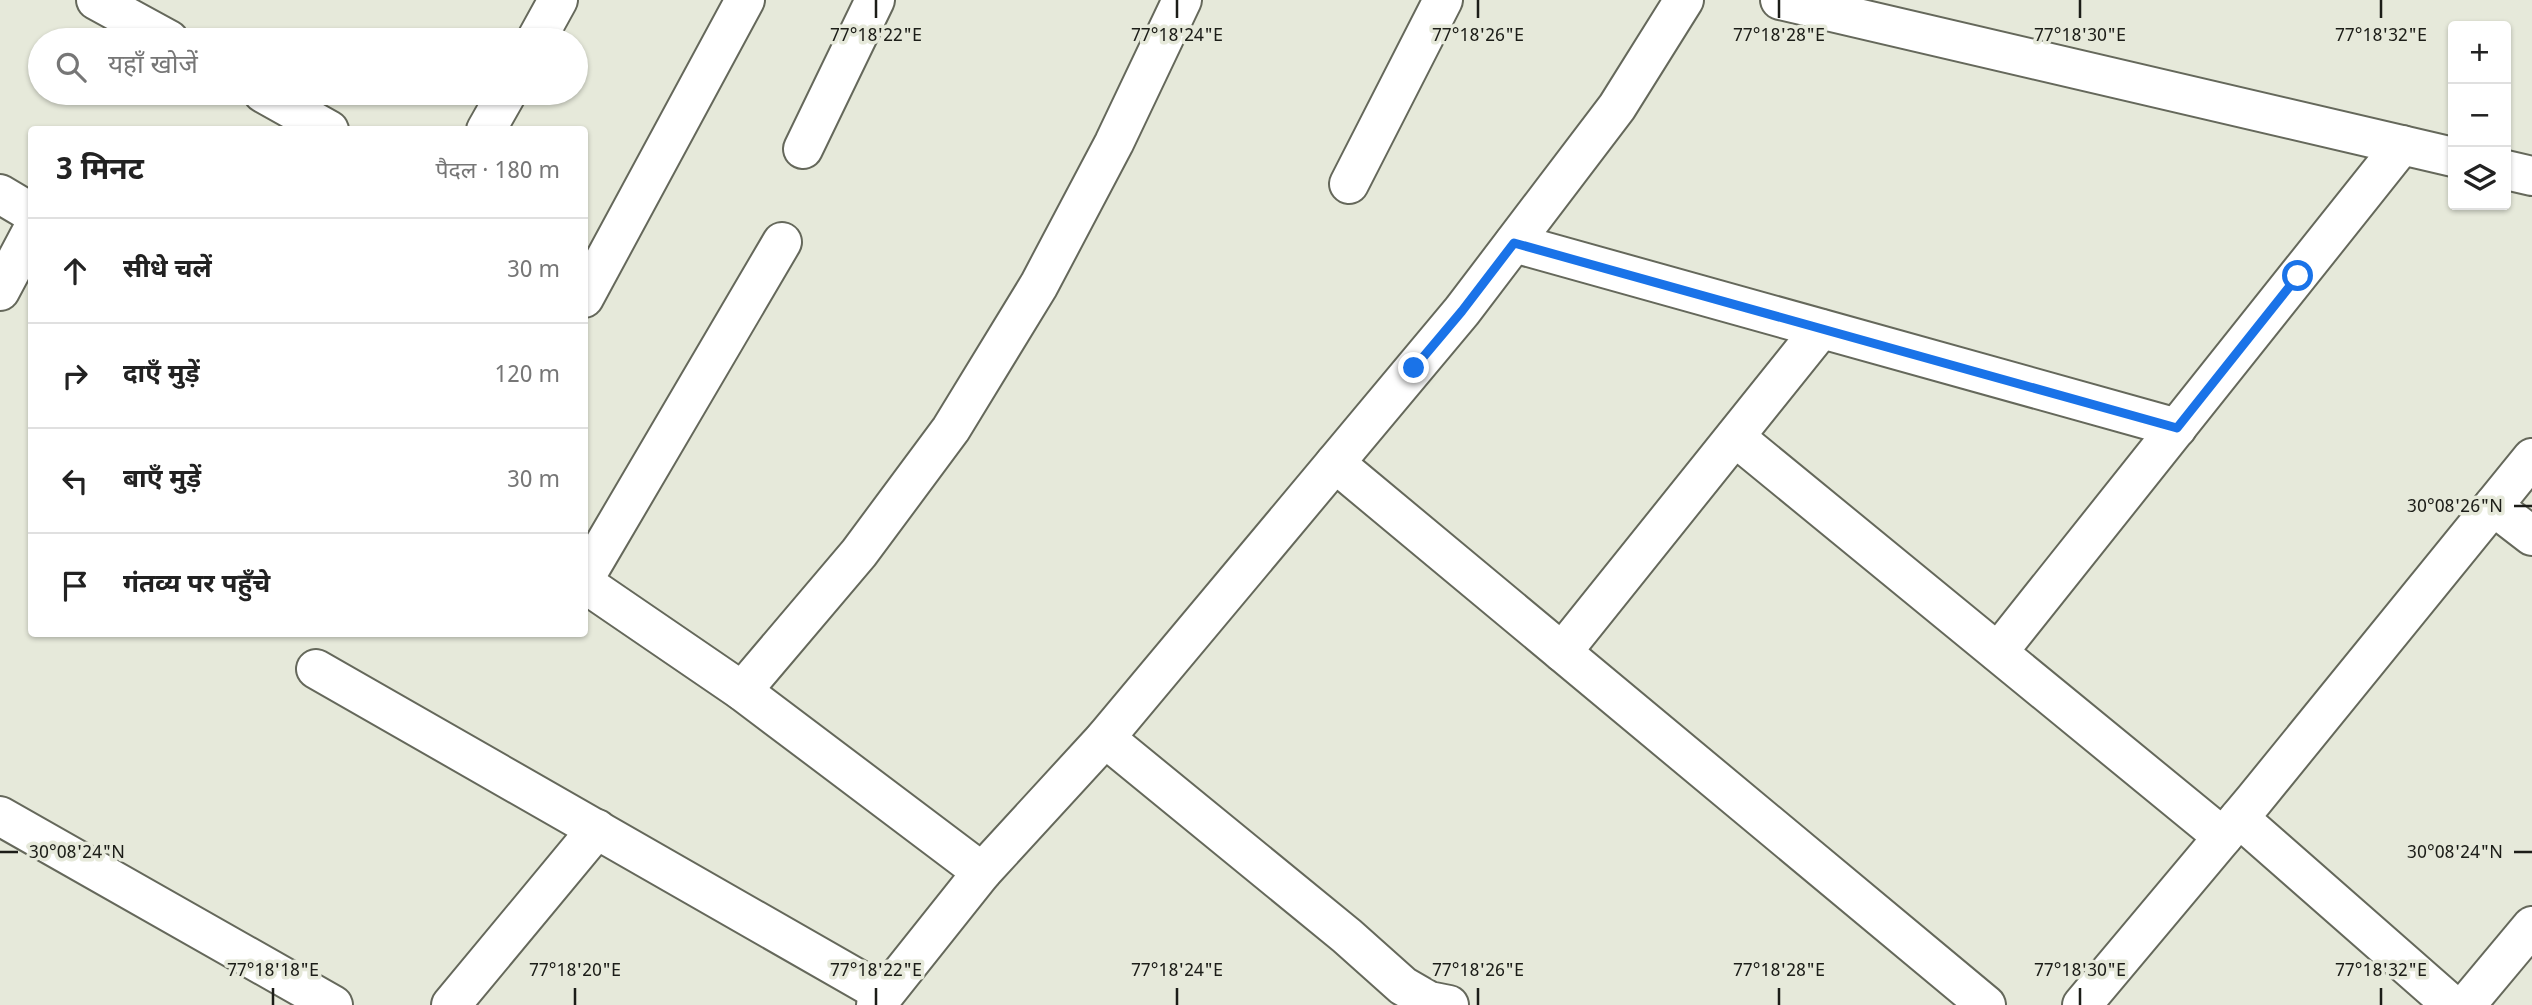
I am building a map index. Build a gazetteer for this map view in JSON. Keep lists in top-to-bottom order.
{
  "page": {
    "map_buttons": ["+", "−"],
    "search": "यहाँ खोजें",
    "heading": ["3 मिनट", "पैदल · 180 m"],
    "list": [
      ["सीधे चलें", "30 m"],
      ["दाएँ मुड़ें", "120 m"],
      ["बाएँ मुड़ें", "30 m"],
      "गंतव्य पर पहुँचे"
    ]
  },
  "coordinates": [
    "77°18'22\"E",
    "77°18'24\"E",
    "77°18'26\"E",
    "77°18'28\"E",
    "77°18'30\"E",
    "77°18'32\"E",
    "30°08'26\"N",
    "30°08'24\"N",
    "77°18'18\"E",
    "77°18'20\"E"
  ]
}
